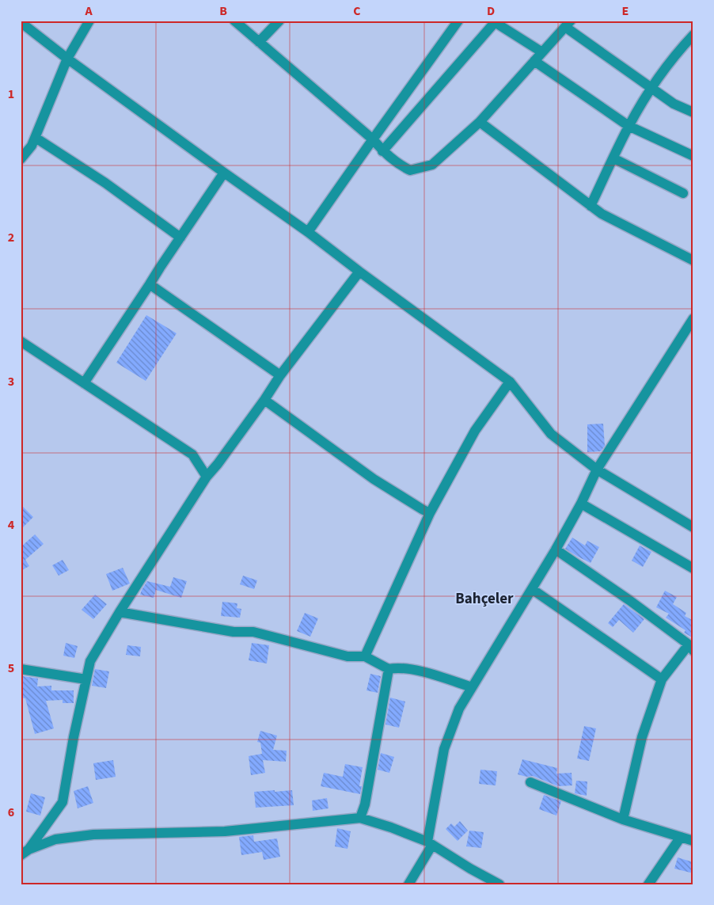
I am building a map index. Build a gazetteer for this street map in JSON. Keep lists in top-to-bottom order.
{
  "districts": ["Bahçeler"],
  "grid": {
    "columns": [
      "A",
      "B",
      "C",
      "D",
      "E"
    ],
    "rows": [
      "1",
      "2",
      "3",
      "4",
      "5",
      "6"
    ]
  }
}
